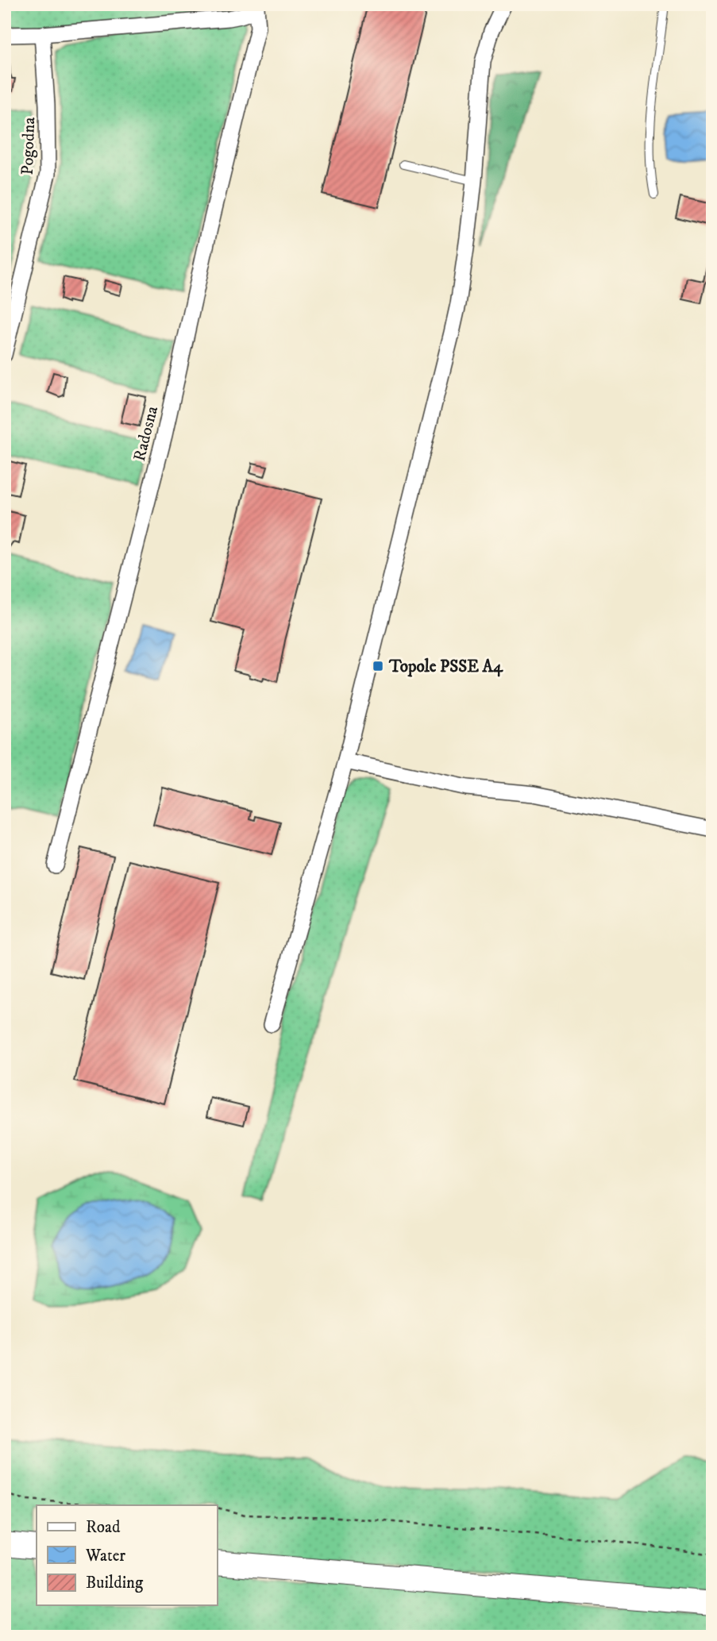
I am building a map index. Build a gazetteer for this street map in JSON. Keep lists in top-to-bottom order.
{
  "streets": {
    "street": ["Pogodna", "Radosna"]
  },
  "crossings": [
    ["Pogodna", "Radosna"]
  ],
  "places": {
    "transit": ["Topole PSSE A4"]
  },
  "legend": ["Road", "Water", "Building"]
}
